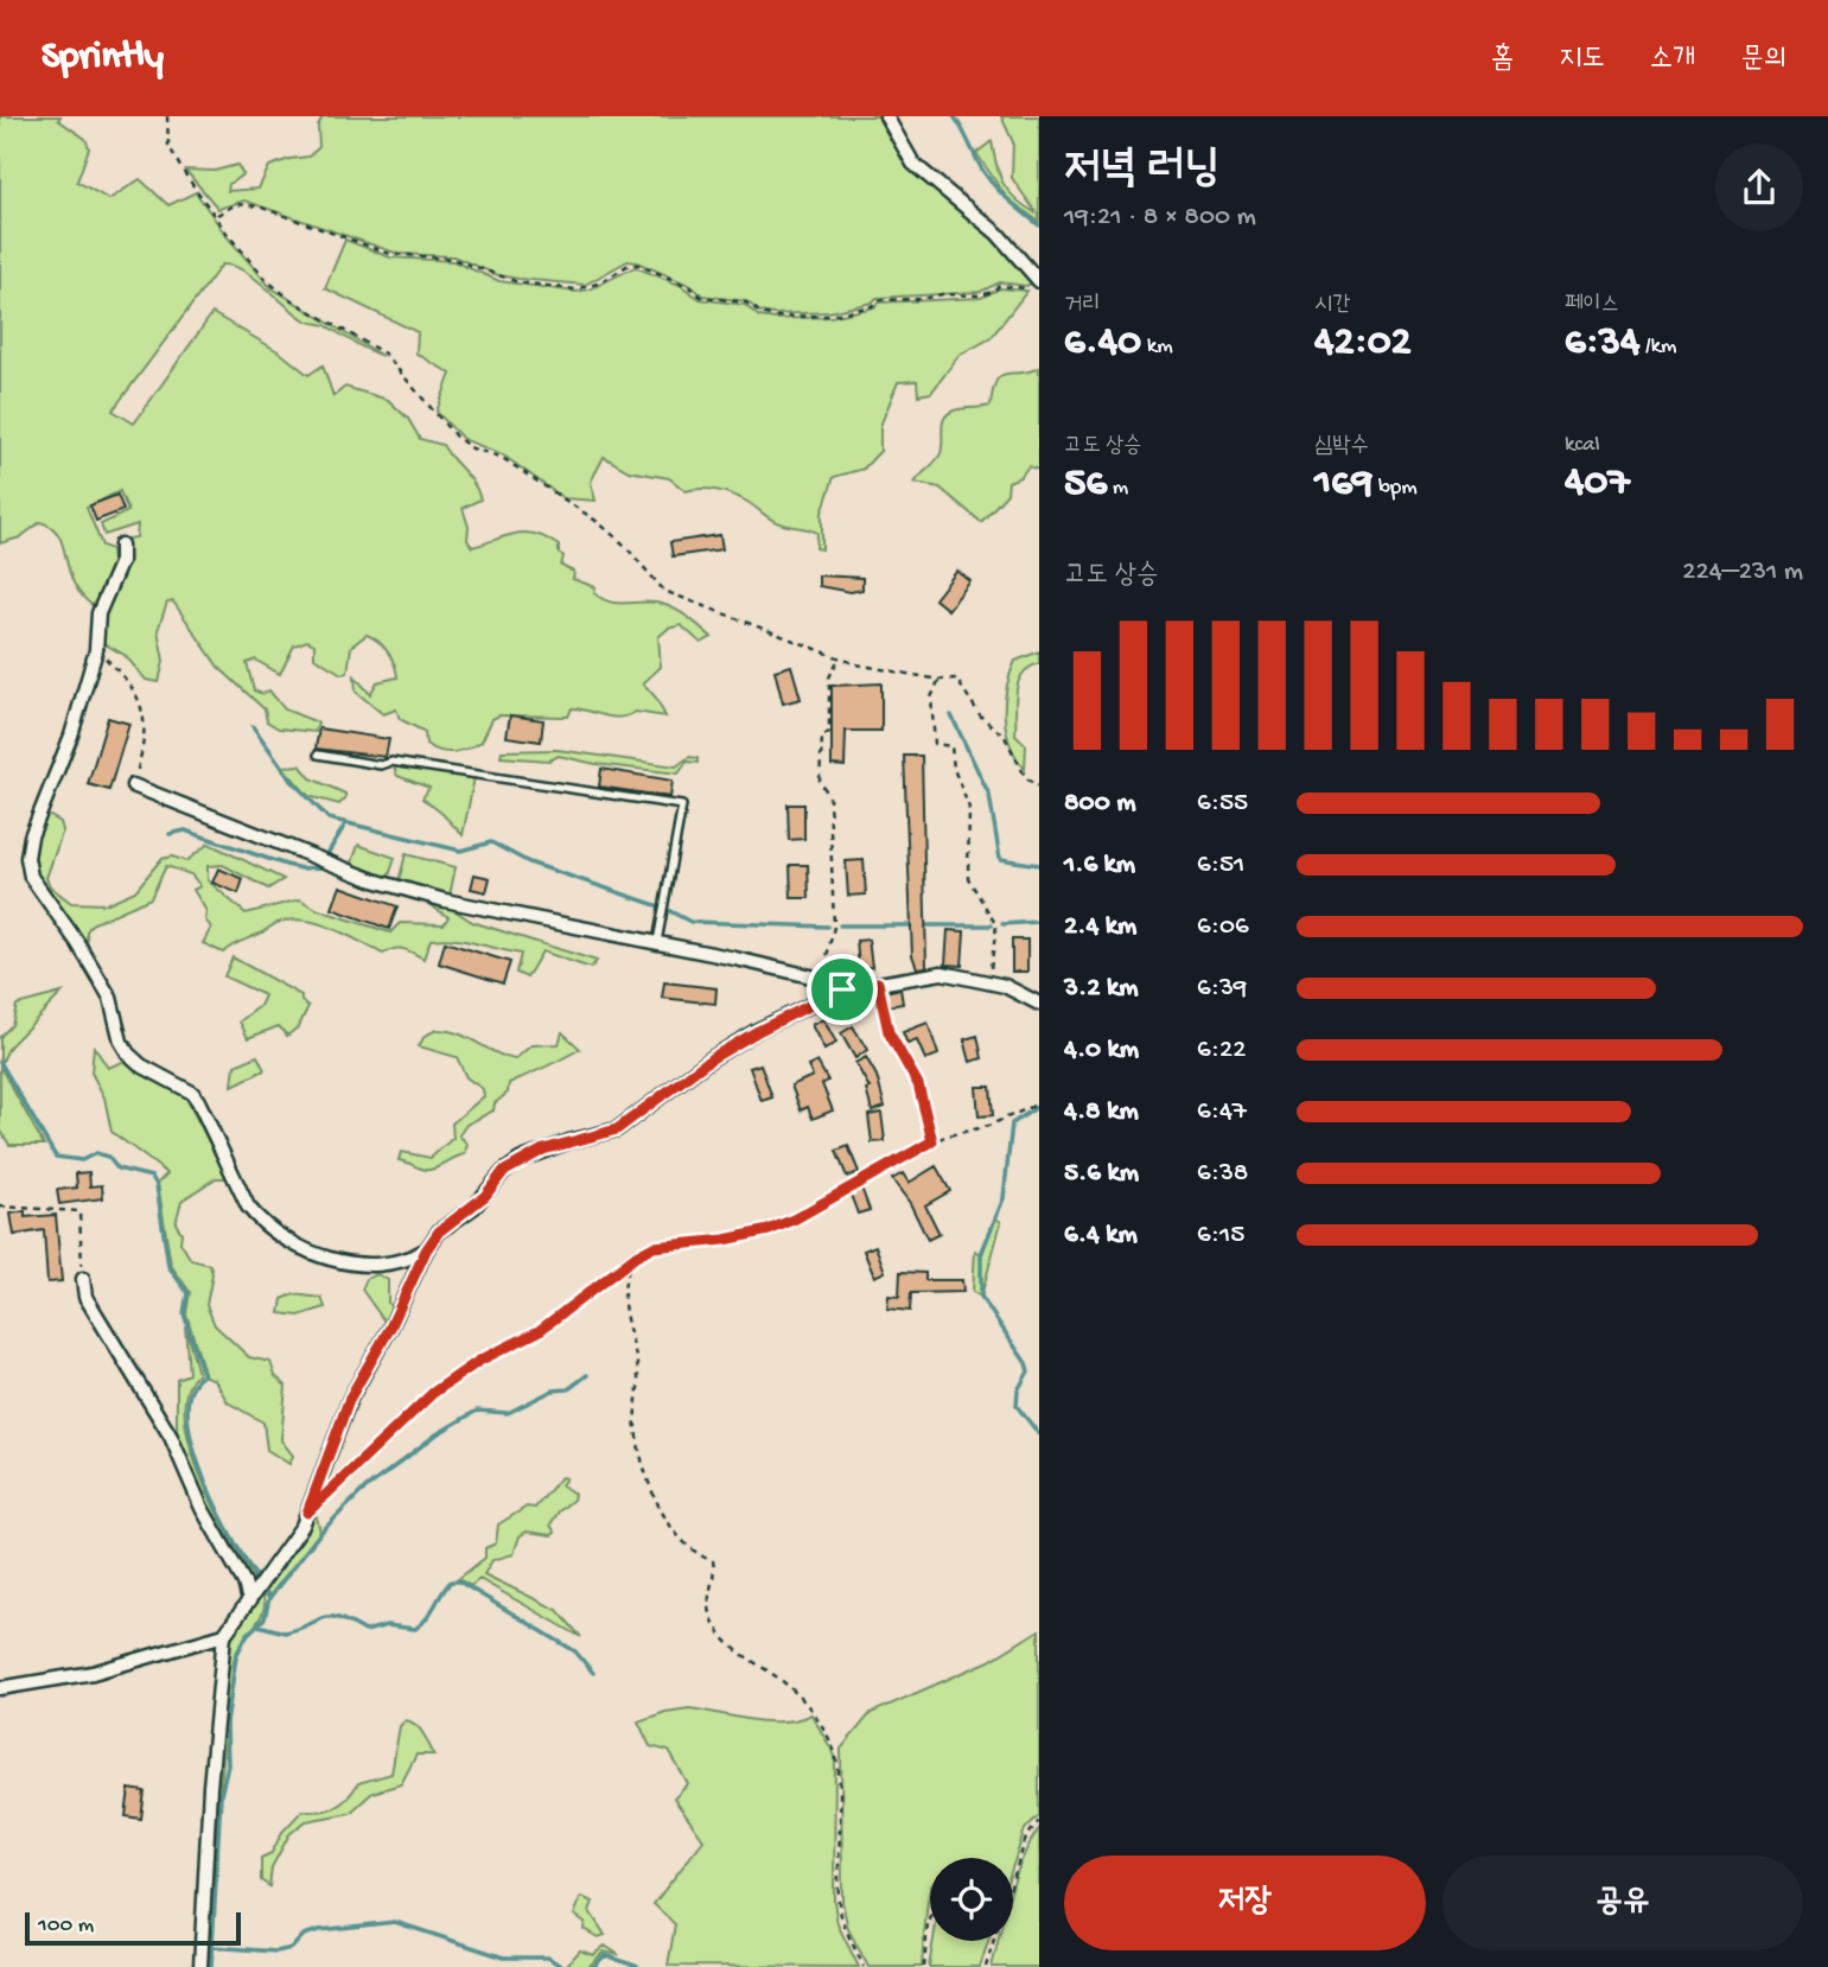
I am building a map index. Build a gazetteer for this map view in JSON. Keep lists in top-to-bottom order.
{
  "scale_bar": "100 m",
  "page": {
    "header": "Sprintly",
    "nav": [
      "홈",
      "지도",
      "소개",
      "문의"
    ],
    "heading": ["저녁 러닝", "19:21 · 8 × 800 m"],
    "stats": [
      ["거리", "6.40 km"],
      ["시간", "42:02"],
      ["페이스", "6:34 /km"],
      ["고도 상승", "56 m"],
      ["심박수", "169 bpm"],
      ["kcal", "407"]
    ],
    "chart": ["고도 상승", "224–231 m"],
    "list": [
      {
        "name": "800 m",
        "note": "6:55"
      },
      {
        "name": "1.6 km",
        "note": "6:51"
      },
      {
        "name": "2.4 km",
        "note": "6:06"
      },
      {
        "name": "3.2 km",
        "note": "6:39"
      },
      {
        "name": "4.0 km",
        "note": "6:22"
      },
      {
        "name": "4.8 km",
        "note": "6:47"
      },
      {
        "name": "5.6 km",
        "note": "6:38"
      },
      {
        "name": "6.4 km",
        "note": "6:15"
      }
    ],
    "buttons": ["저장", "공유"],
    "scale": "100 m"
  }
}
